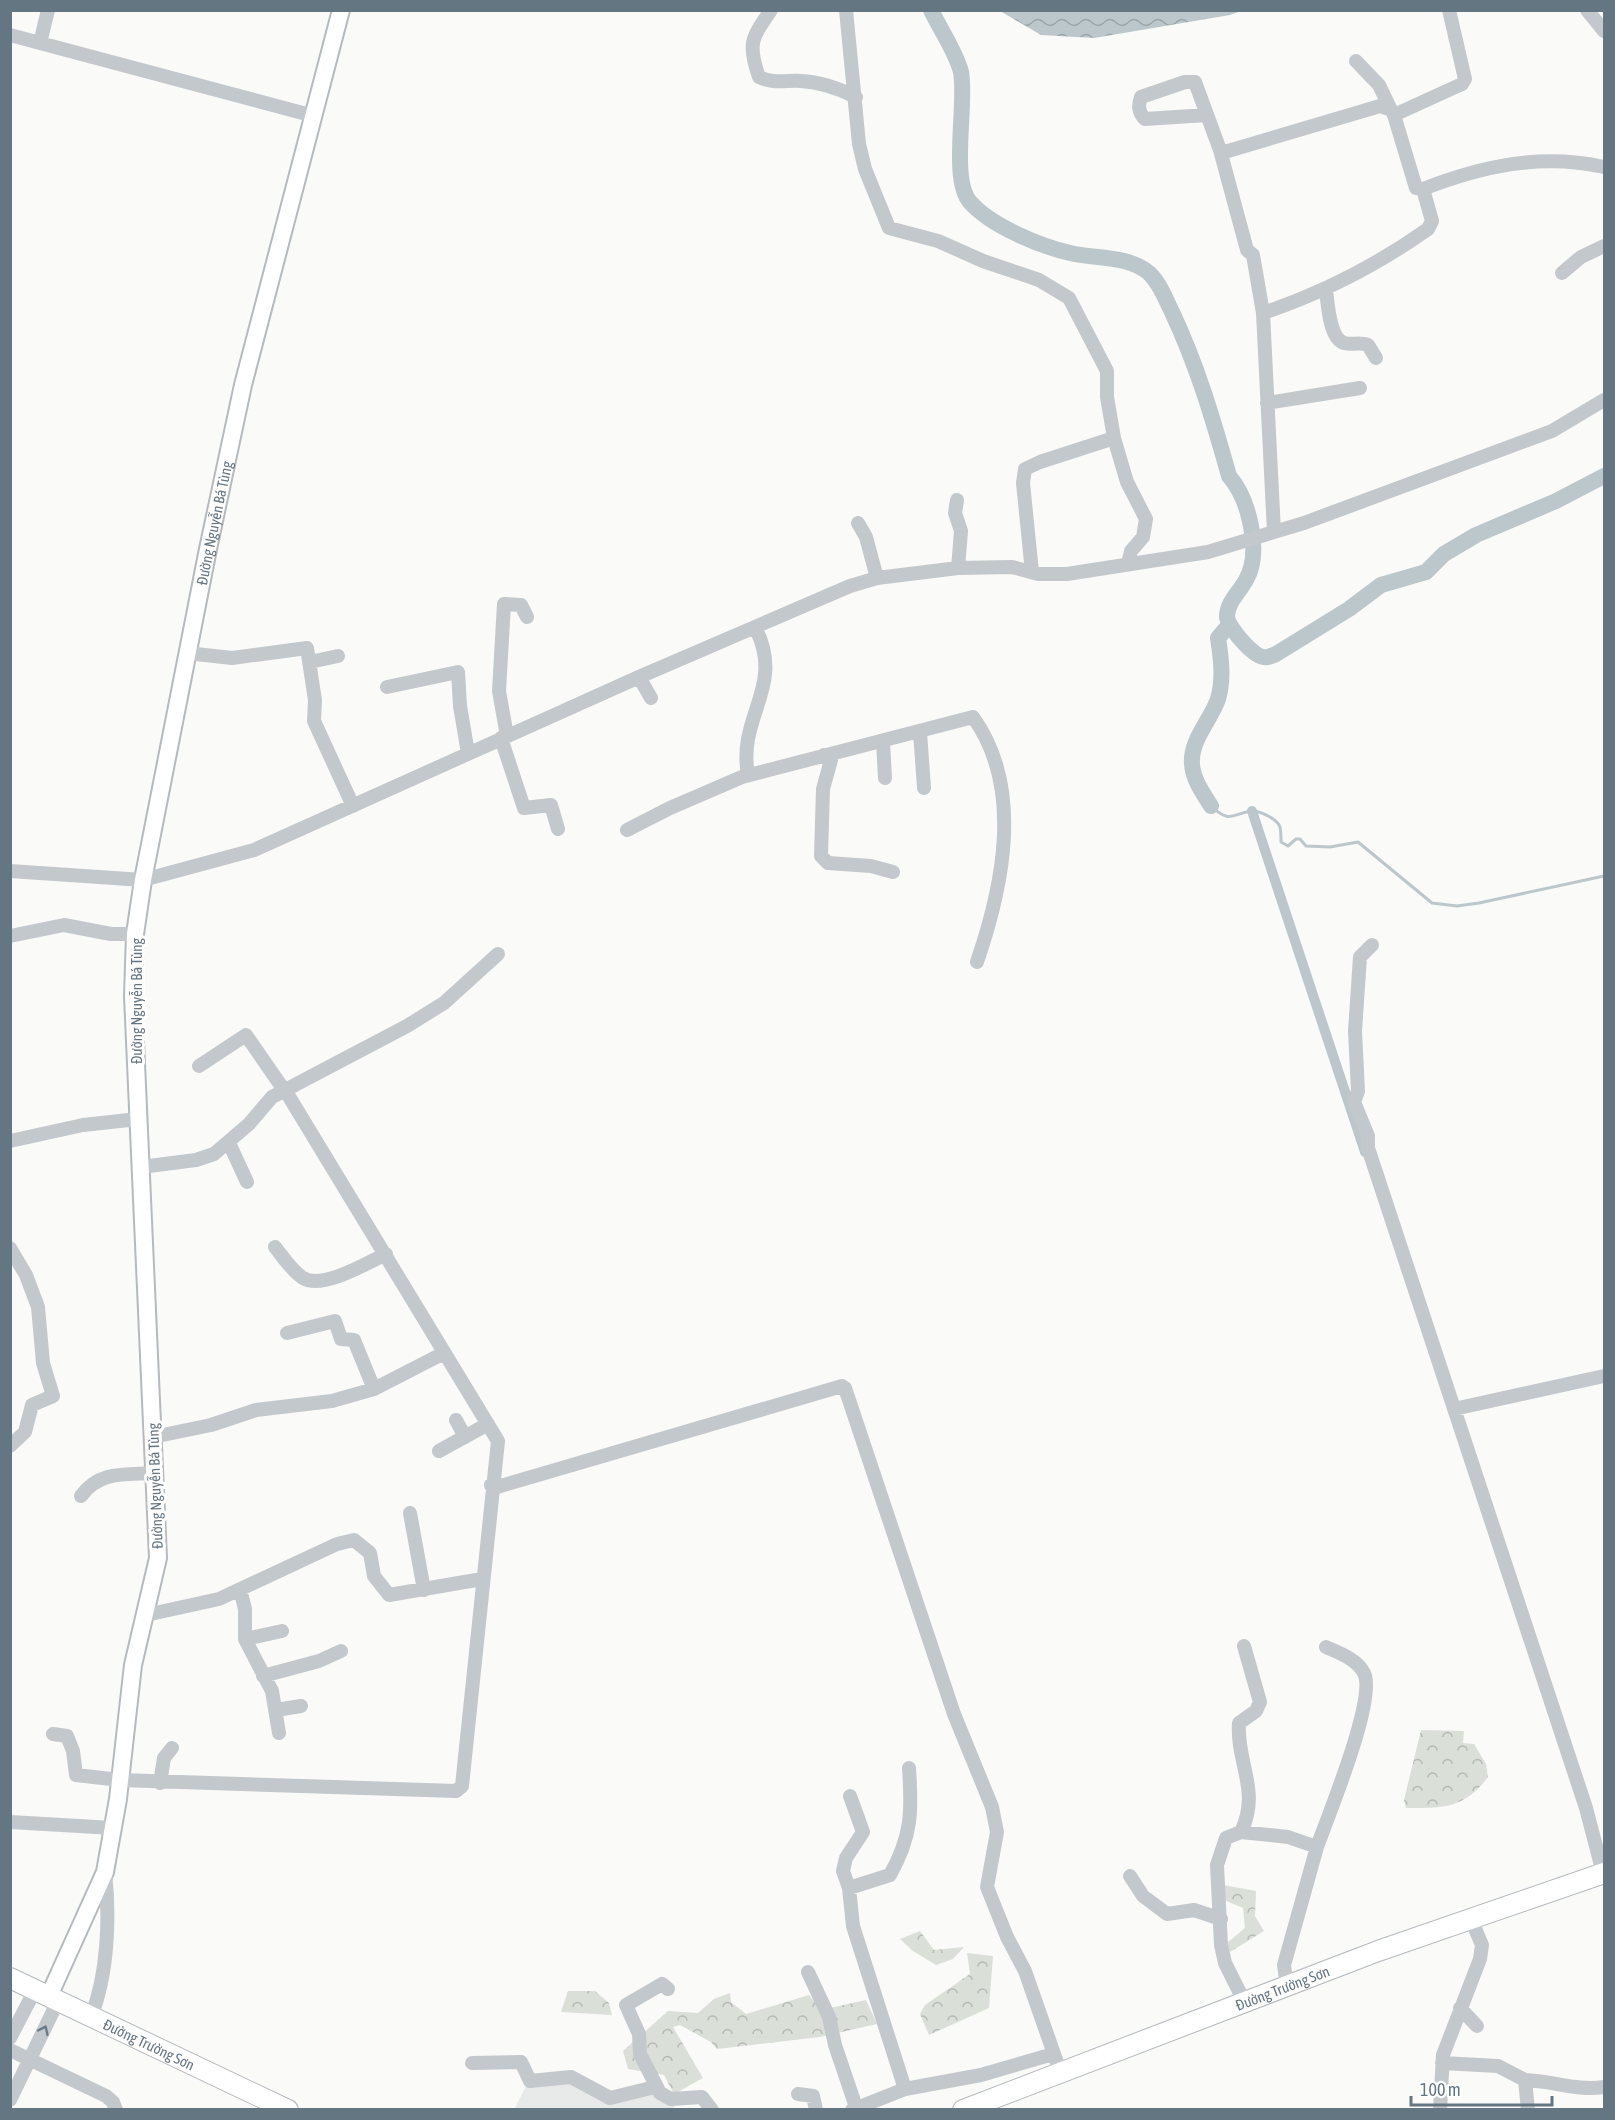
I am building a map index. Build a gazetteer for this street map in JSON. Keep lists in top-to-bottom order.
{
  "streets": {
    "highway": ["Đường Trường Sơn"],
    "main road": ["Đường Nguyễn Bá Tùng"]
  },
  "crossings": [
    ["Đường Nguyễn Bá Tùng", "Đường Trường Sơn"]
  ],
  "scale_bar": "100 m"
}
